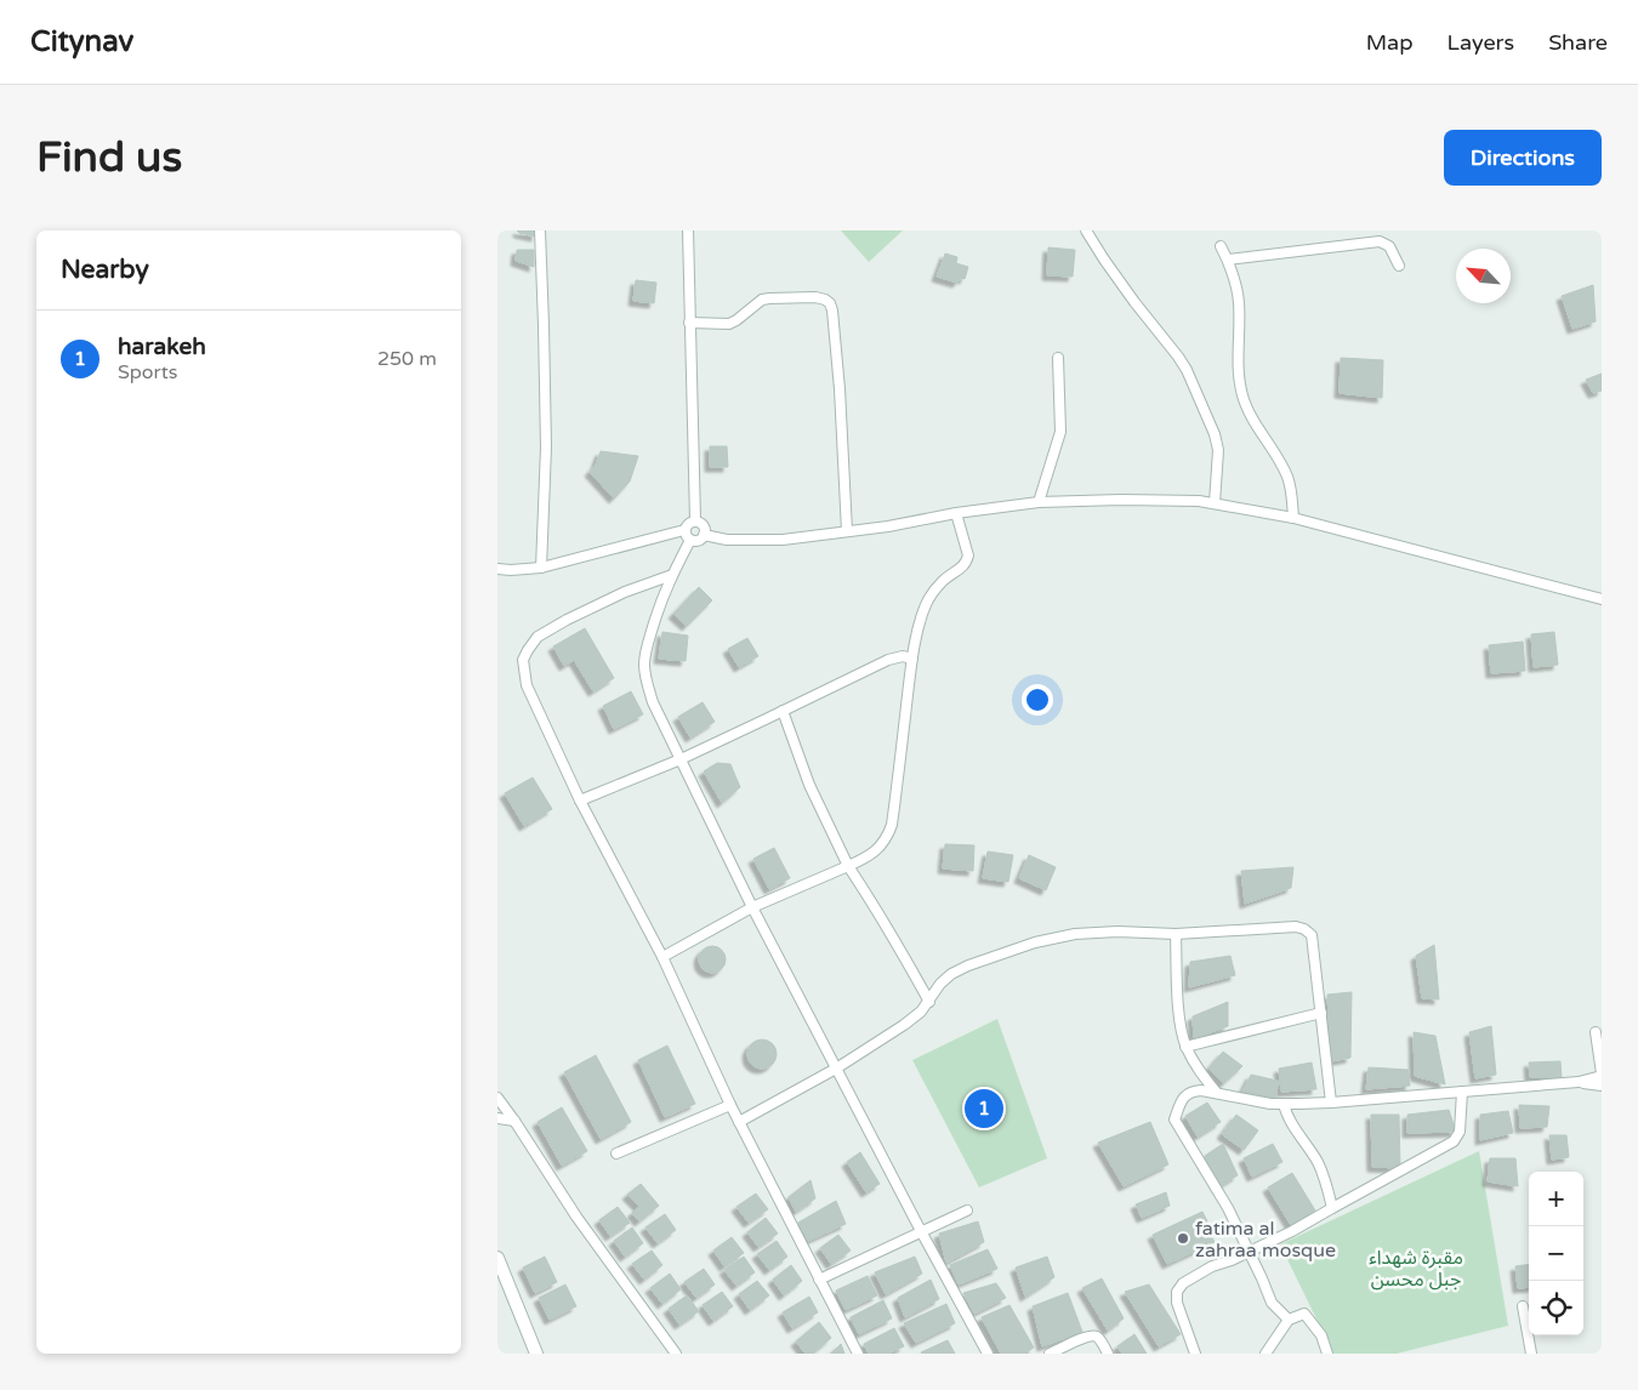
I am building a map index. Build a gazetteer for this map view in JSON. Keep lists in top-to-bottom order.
{
  "parks": ["مقبرة شهداء جبل محسن"],
  "places": ["fatima al zahraa mosque"],
  "north": "top left",
  "page": {
    "header": "Citynav",
    "nav": ["Map", "Layers", "Share"],
    "buttons": "Directions",
    "title": "Find us",
    "heading": "Nearby",
    "list": [
      {
        "mark": "1",
        "name": "harakeh",
        "note": "Sports",
        "value": "250 m"
      }
    ],
    "pins": "1",
    "map_buttons": ["+", "−"]
  }
}
